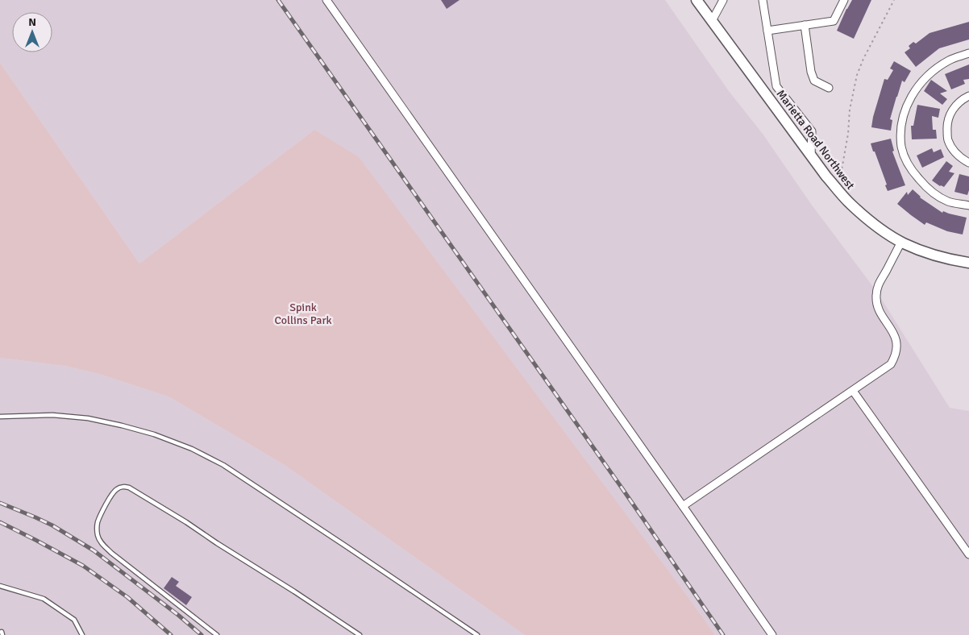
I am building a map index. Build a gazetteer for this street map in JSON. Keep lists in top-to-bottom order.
{
  "streets": {
    "main road": ["Marietta Road Northwest"]
  },
  "parks": ["Spink Collins Park"],
  "north": "top"
}
